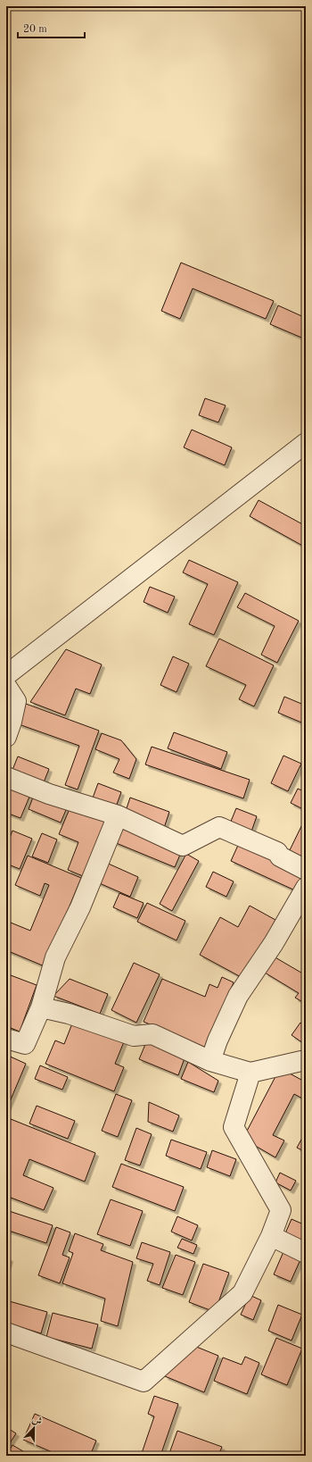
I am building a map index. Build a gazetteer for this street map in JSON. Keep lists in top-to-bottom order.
{
  "scale_bar": "20 m",
  "north": "top"
}
